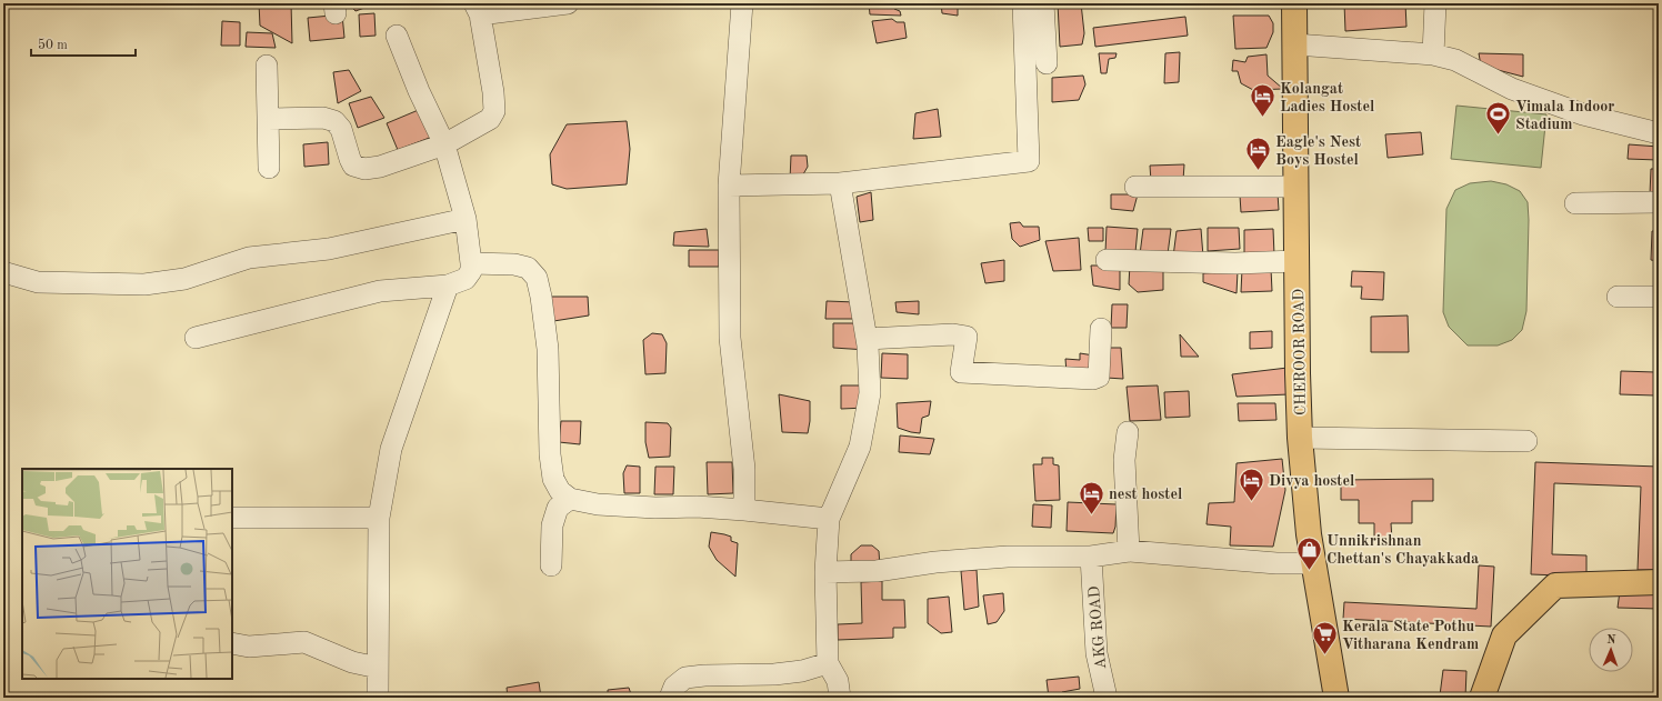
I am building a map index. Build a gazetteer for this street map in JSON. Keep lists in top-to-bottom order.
{
  "streets": {
    "main road": ["CHEROOR ROAD"],
    "street": ["AKG ROAD"]
  },
  "places": {
    "hotel": [
      "Kolangat Ladies Hostel",
      "Eagle's Nest Boys Hostel",
      "Divya hostel",
      "nest hostel"
    ],
    "sports": ["Vimala Indoor Stadium"],
    "shop": ["Unnikrishnan Chettan's Chayakkada"],
    "supermarket": ["Kerala State Pothu Vitharana Kendram"]
  },
  "scale_bar": "50 m",
  "north": "top"
}
